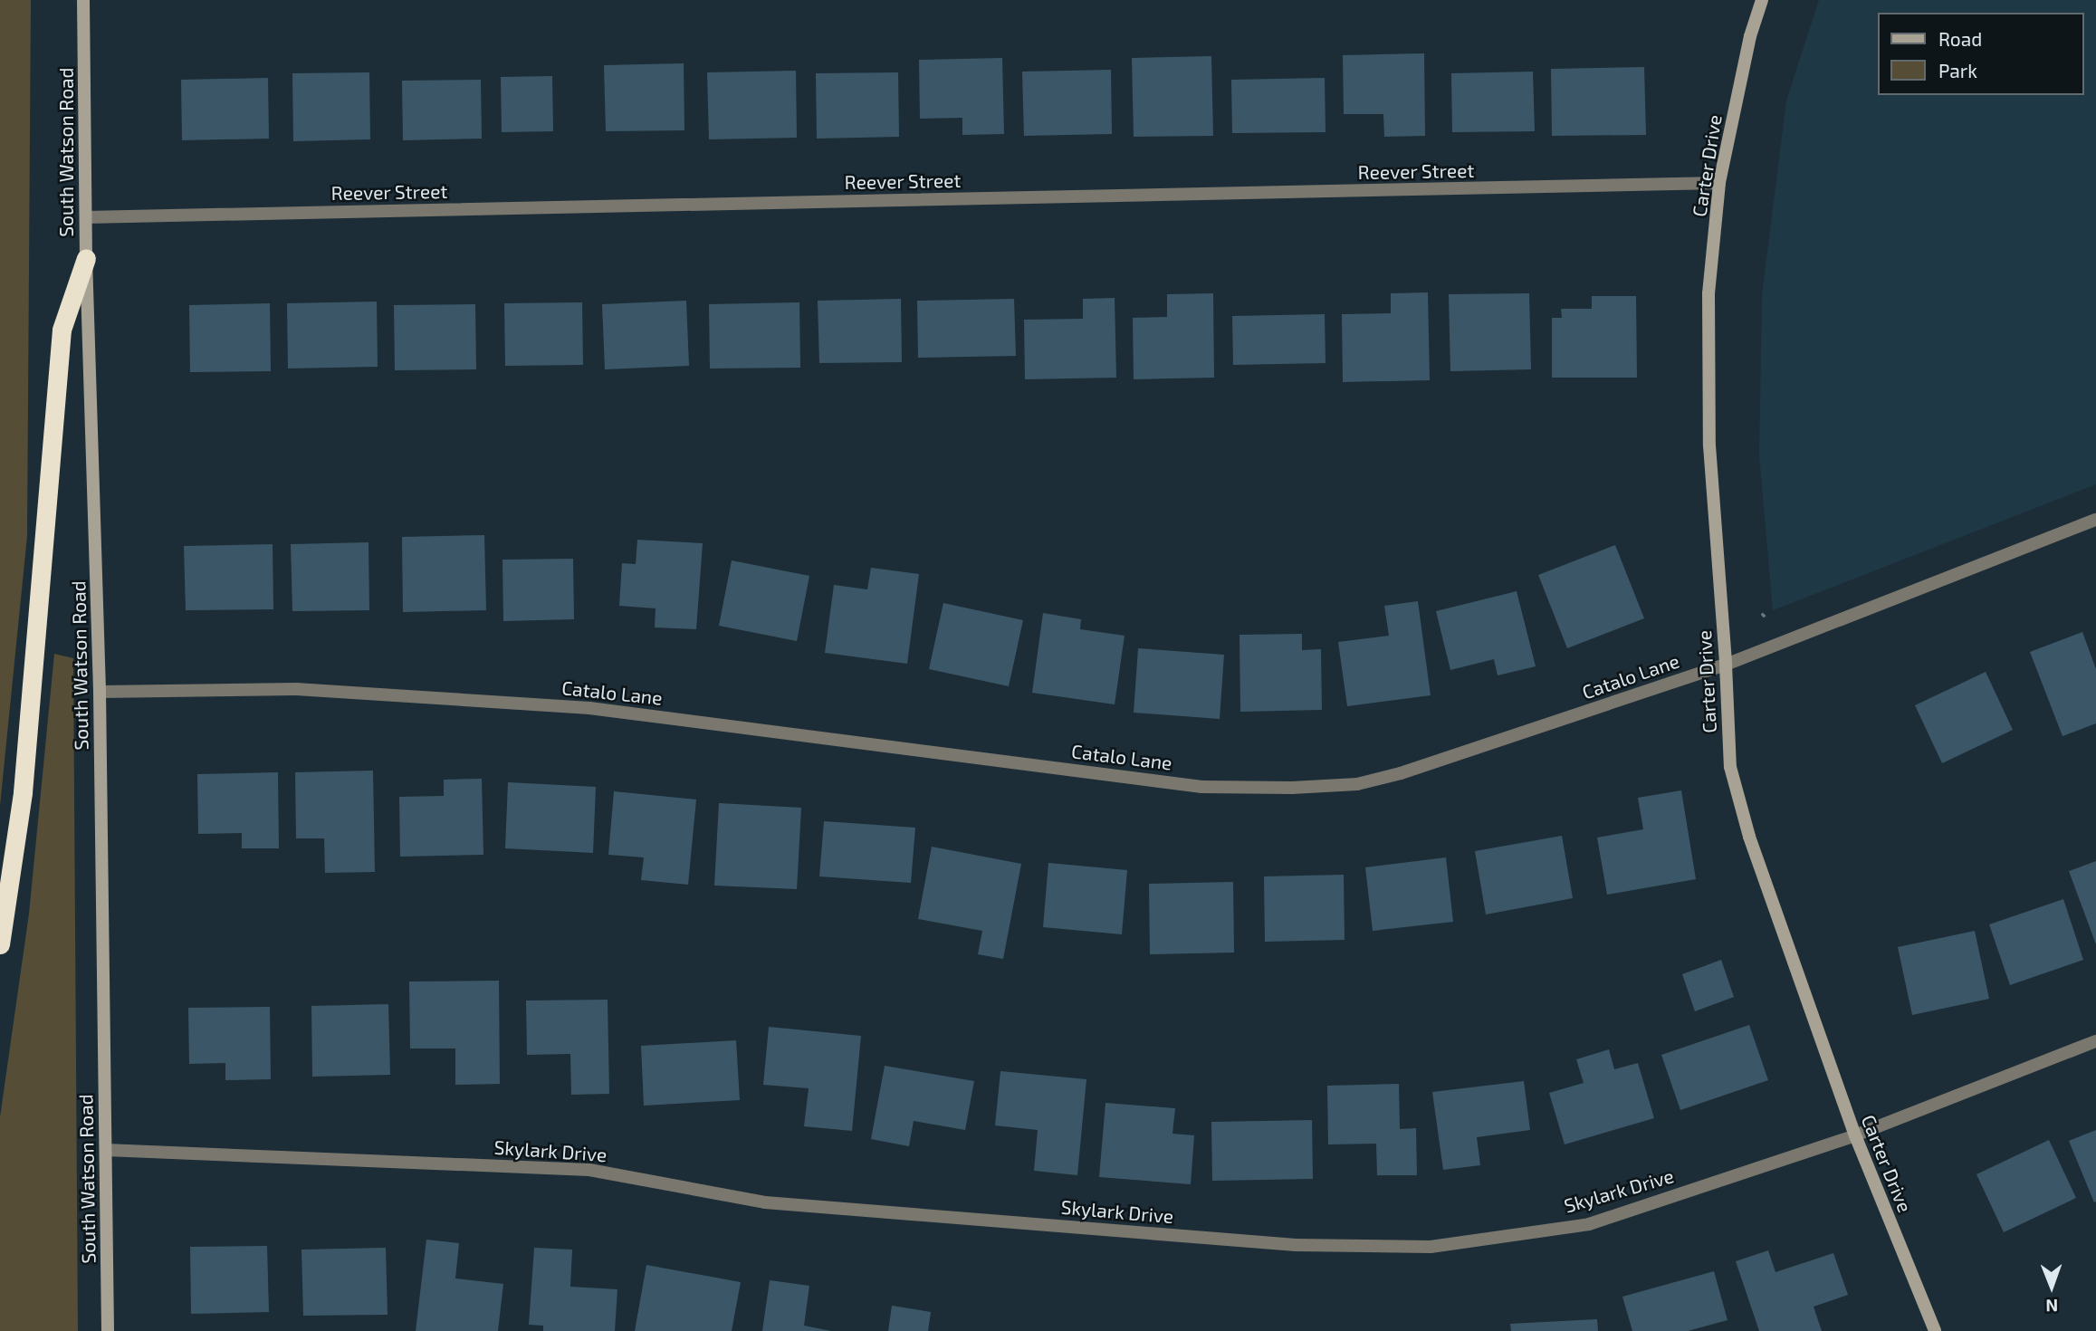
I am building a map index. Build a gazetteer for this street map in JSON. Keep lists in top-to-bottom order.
{
  "streets": {
    "street": [
      "South Watson Road",
      "Carter Drive",
      "Reever Street",
      "Catalo Lane",
      "Skylark Drive"
    ]
  },
  "crossings": [
    ["South Watson Road", "Reever Street"],
    ["South Watson Road", "Catalo Lane"],
    ["South Watson Road", "Skylark Drive"],
    ["Carter Drive", "Reever Street"],
    ["Carter Drive", "Catalo Lane"],
    ["Carter Drive", "Skylark Drive"]
  ],
  "legend": ["Road", "Park"],
  "north": "bottom"
}
